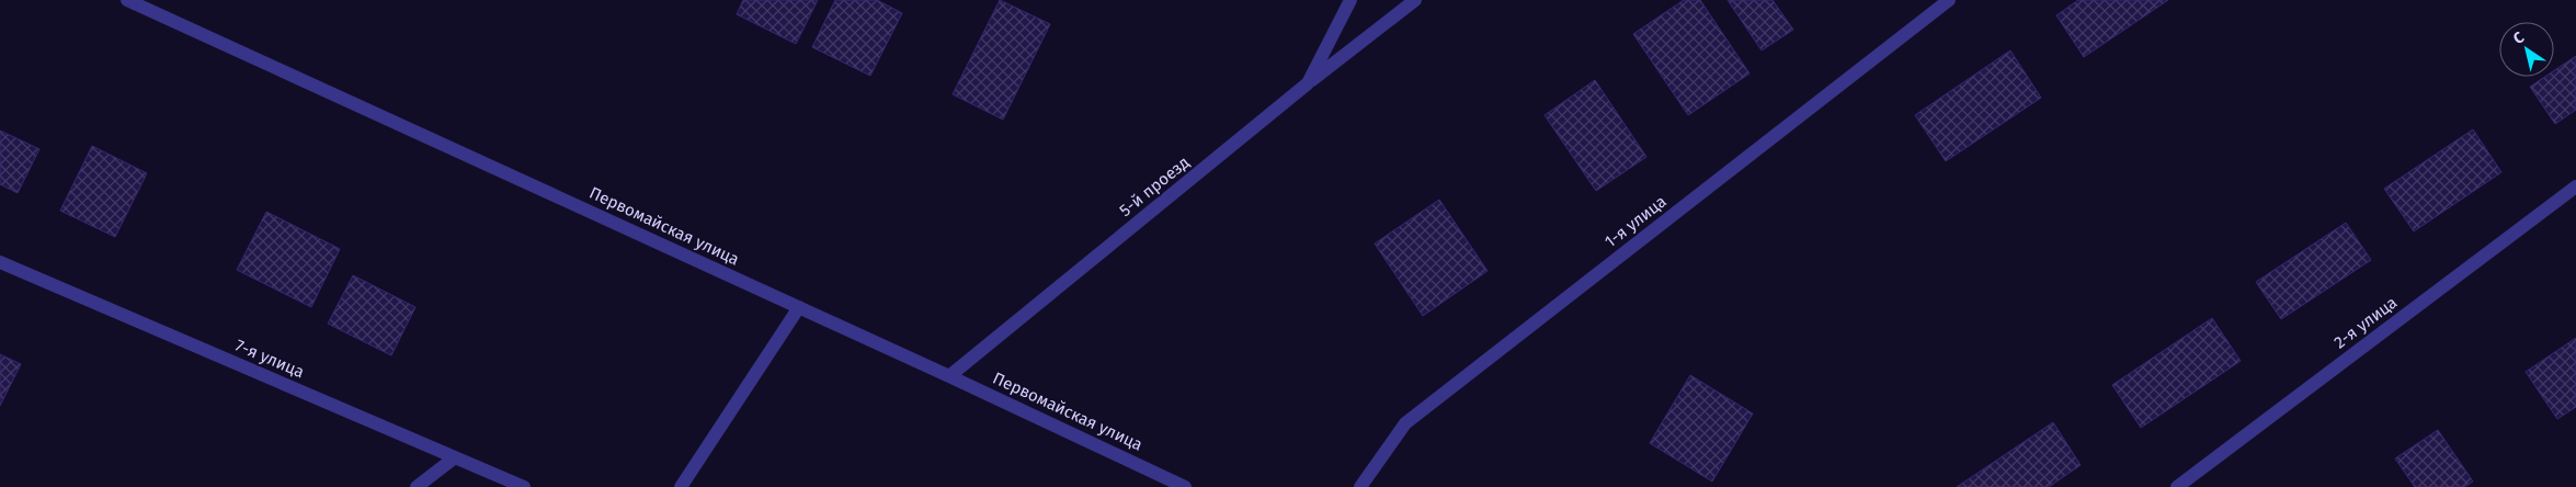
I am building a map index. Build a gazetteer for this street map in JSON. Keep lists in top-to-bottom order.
{
  "streets": {
    "street": [
      "5-й проезд",
      "1-я улица",
      "Первомайская улица",
      "2-я улица",
      "7-я улица"
    ]
  },
  "crossings": [
    ["5-й проезд", "Первомайская улица"]
  ],
  "north": "top left"
}
